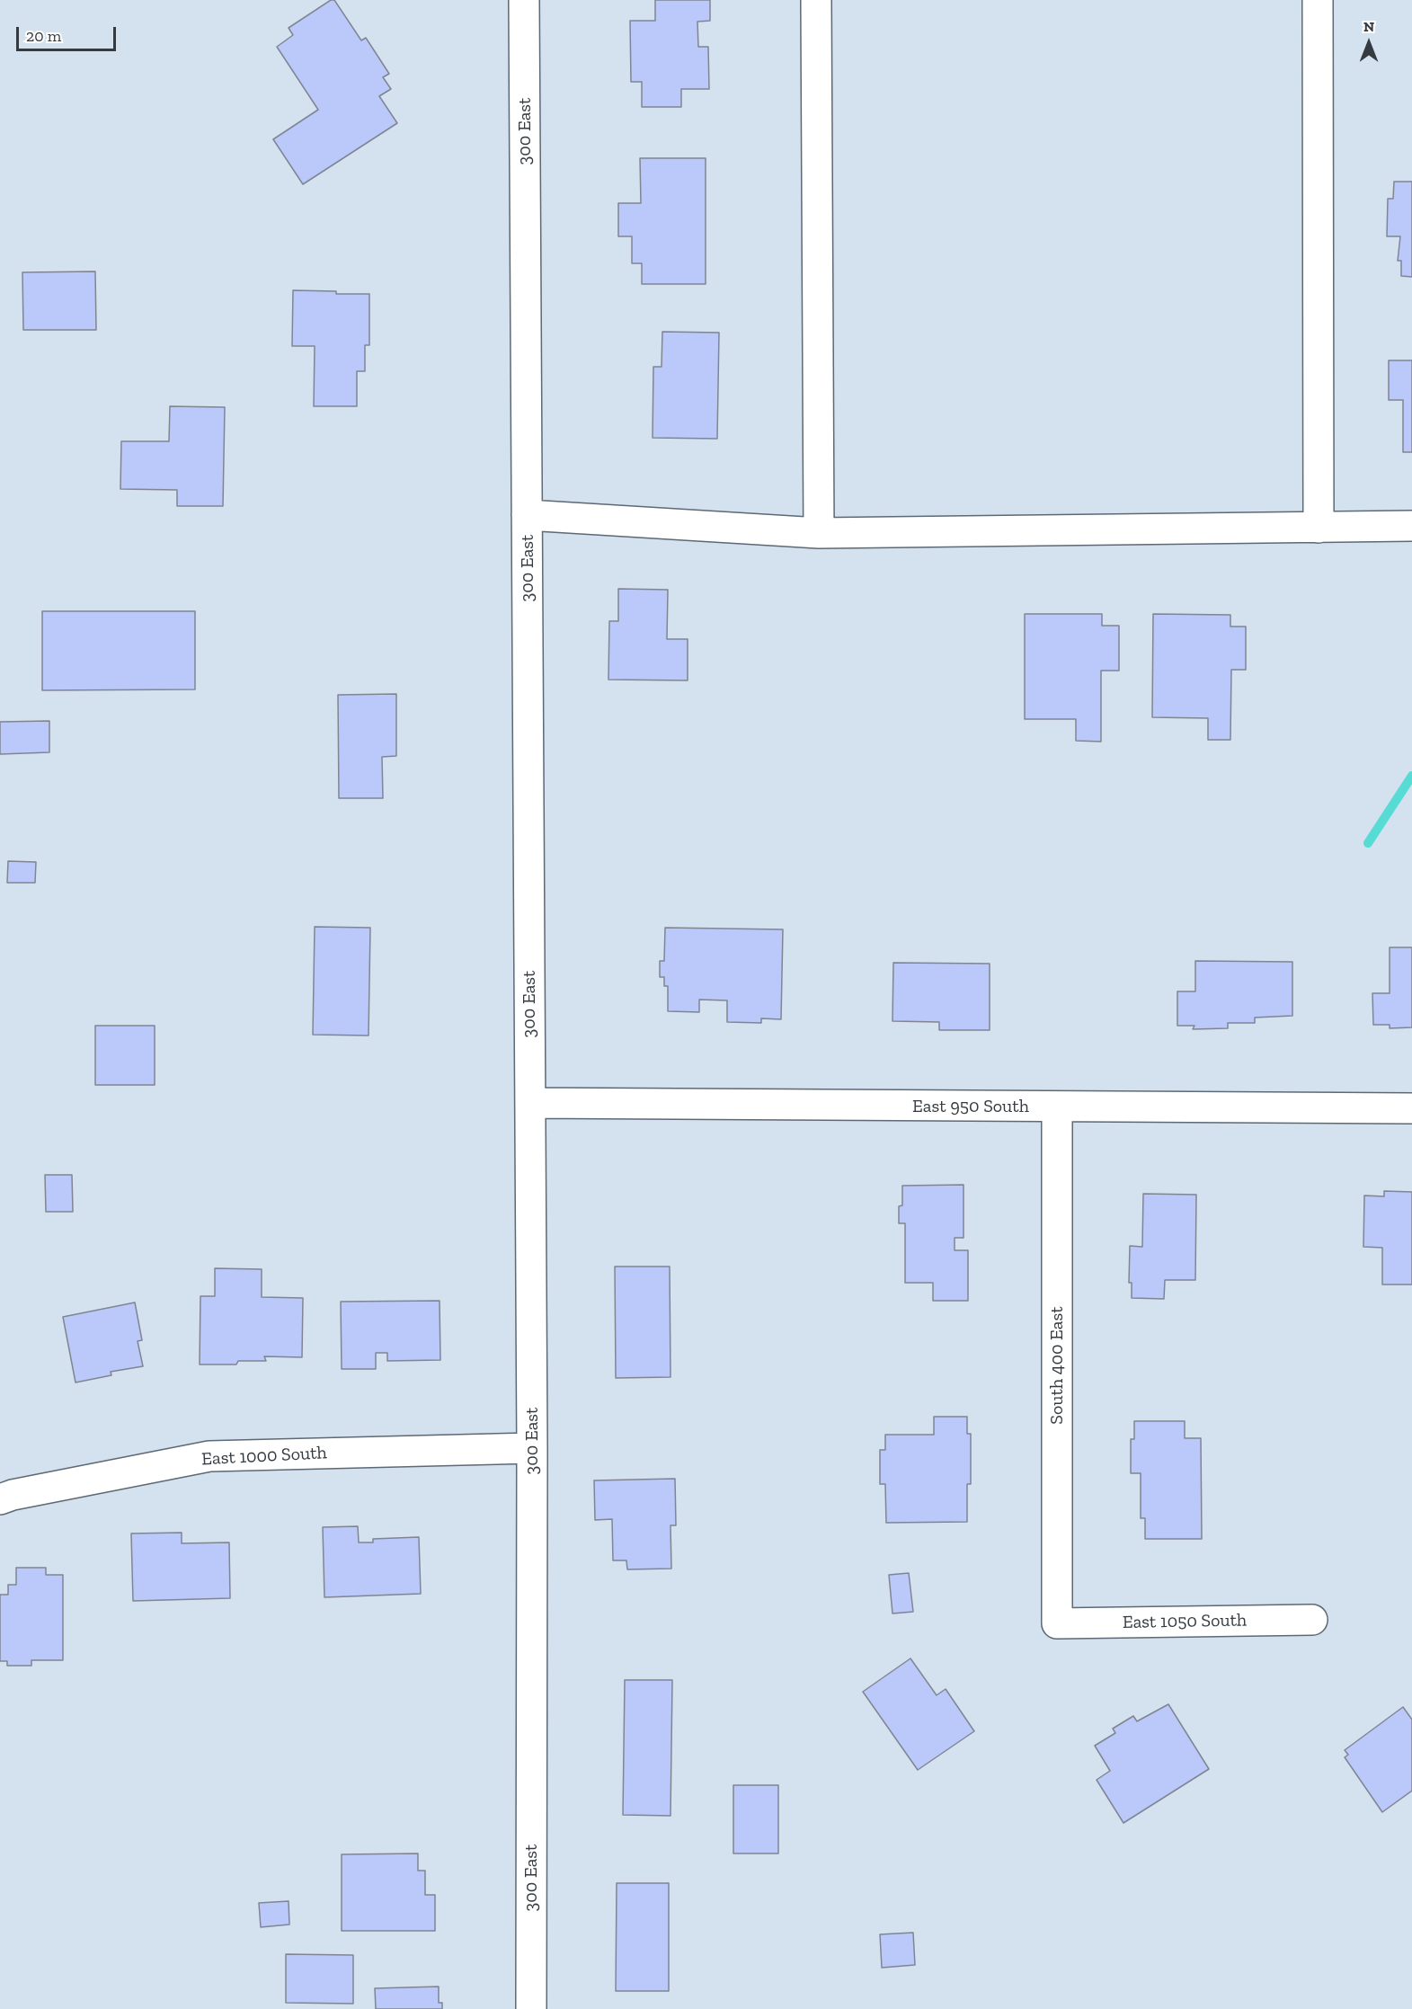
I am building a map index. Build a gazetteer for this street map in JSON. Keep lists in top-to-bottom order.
{
  "streets": {
    "street": [
      "300 East",
      "East 950 South",
      "South 400 East",
      "East 1000 South",
      "East 1050 South"
    ]
  },
  "crossings": [
    ["300 East", "East 950 South"],
    ["300 East", "East 1000 South"],
    ["East 950 South", "South 400 East"],
    ["South 400 East", "East 1050 South"]
  ],
  "scale_bar": "20 m",
  "north": "top"
}
